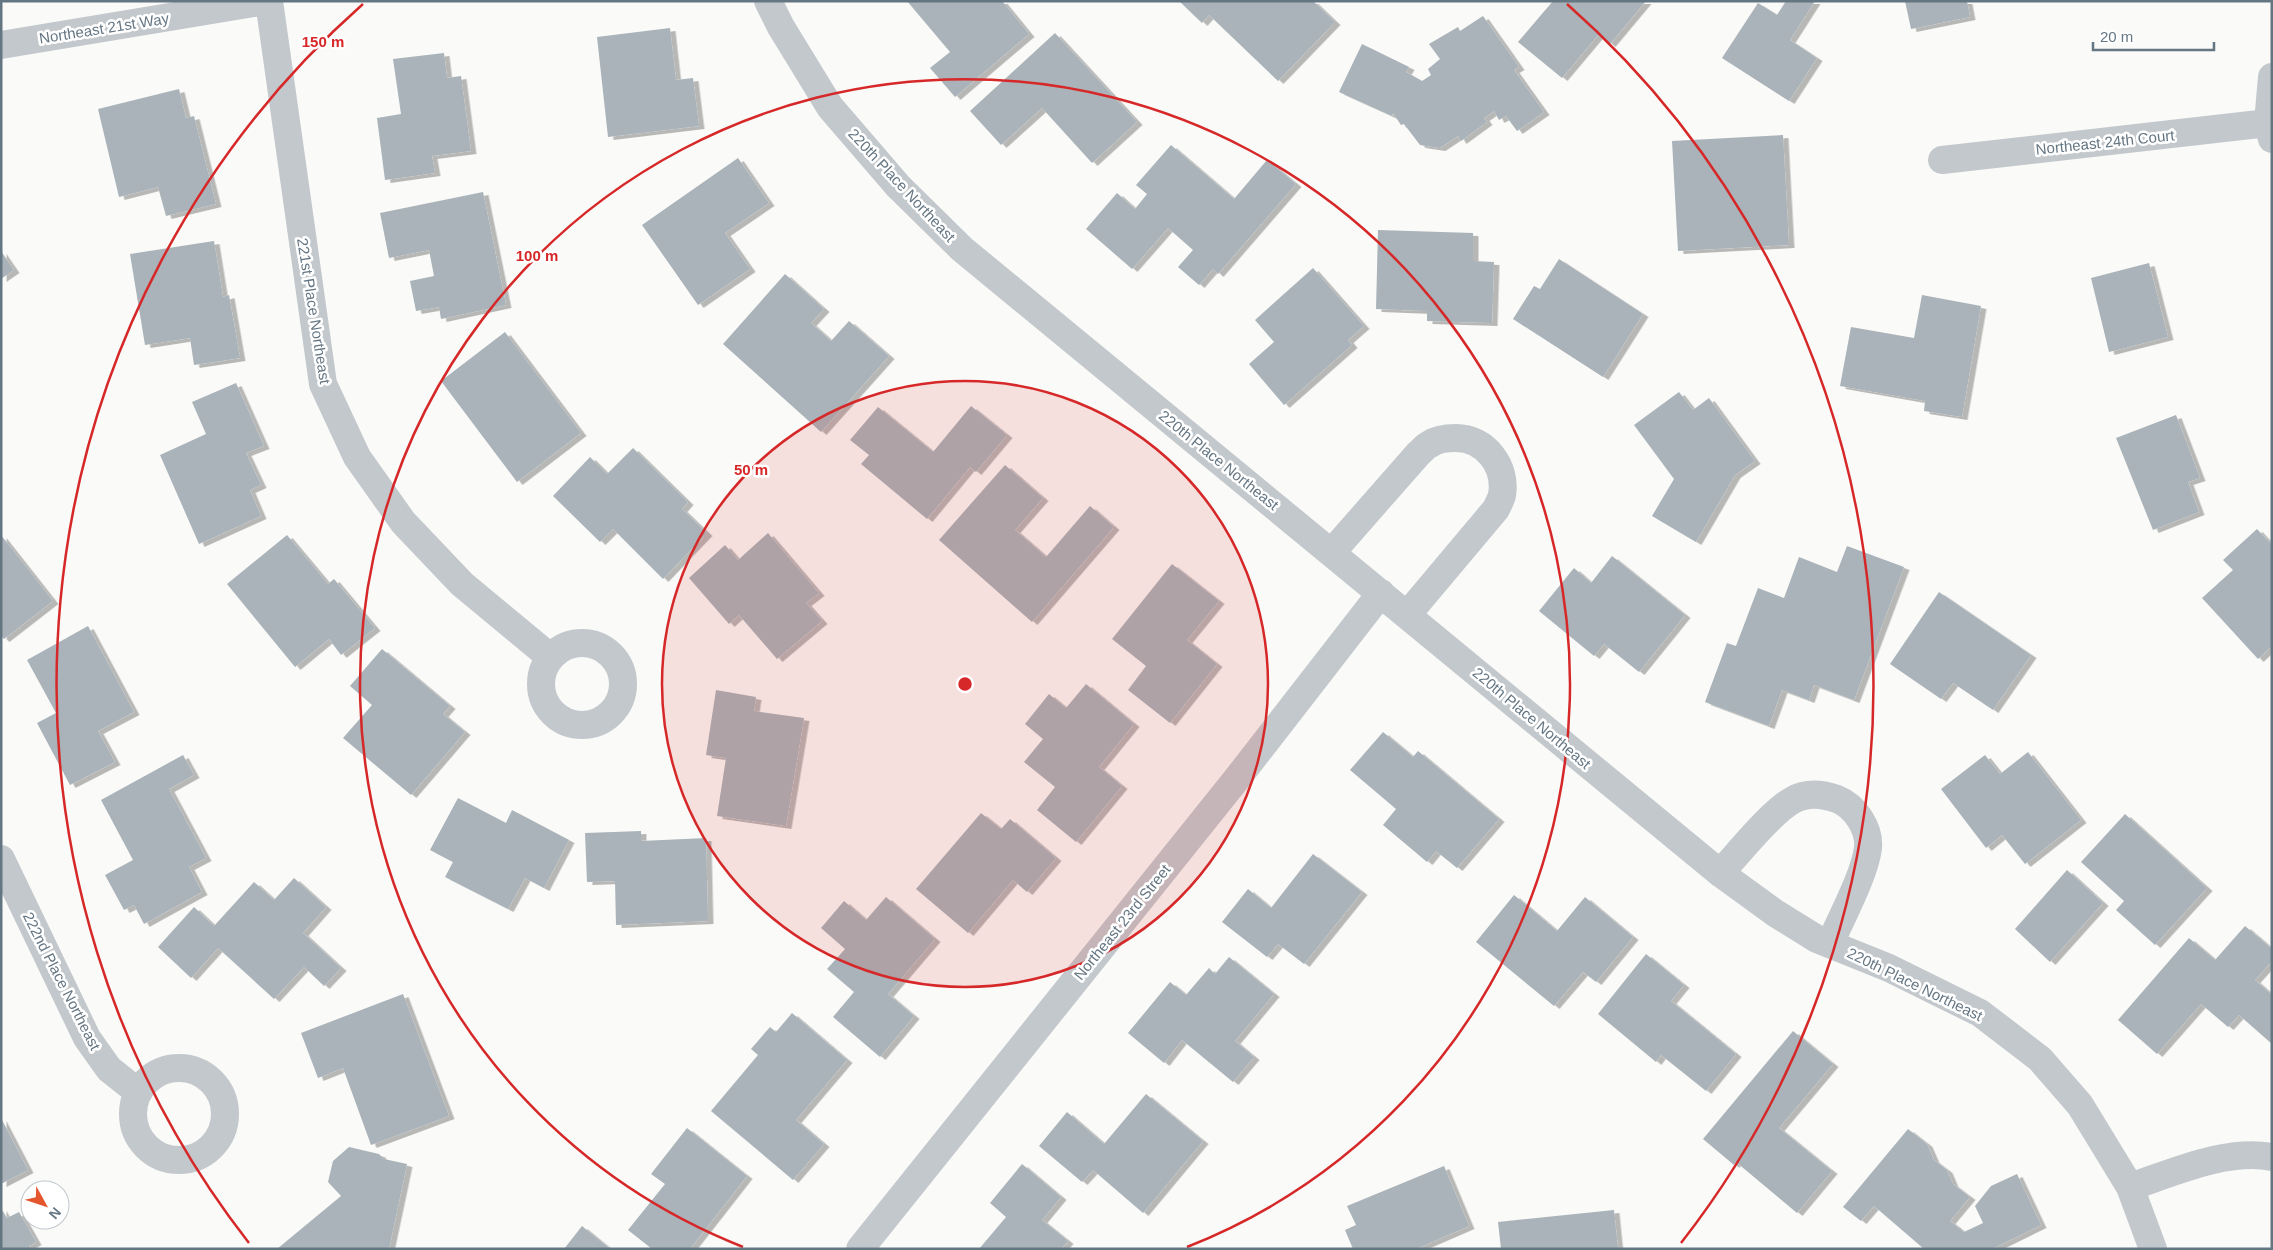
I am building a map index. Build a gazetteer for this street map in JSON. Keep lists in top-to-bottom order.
{
  "streets": {
    "street": [
      "Northeast 21st Way",
      "Northeast 24th Court",
      "220th Place Northeast",
      "221st Place Northeast",
      "Northeast 23rd Street",
      "222nd Place Northeast"
    ]
  },
  "crossings": [
    ["Northeast 21st Way", "221st Place Northeast"],
    ["220th Place Northeast", "Northeast 23rd Street"]
  ],
  "scale_bar": "20 m",
  "north": "bottom right",
  "rings": ["150 m", "100 m", "50 m"]
}
